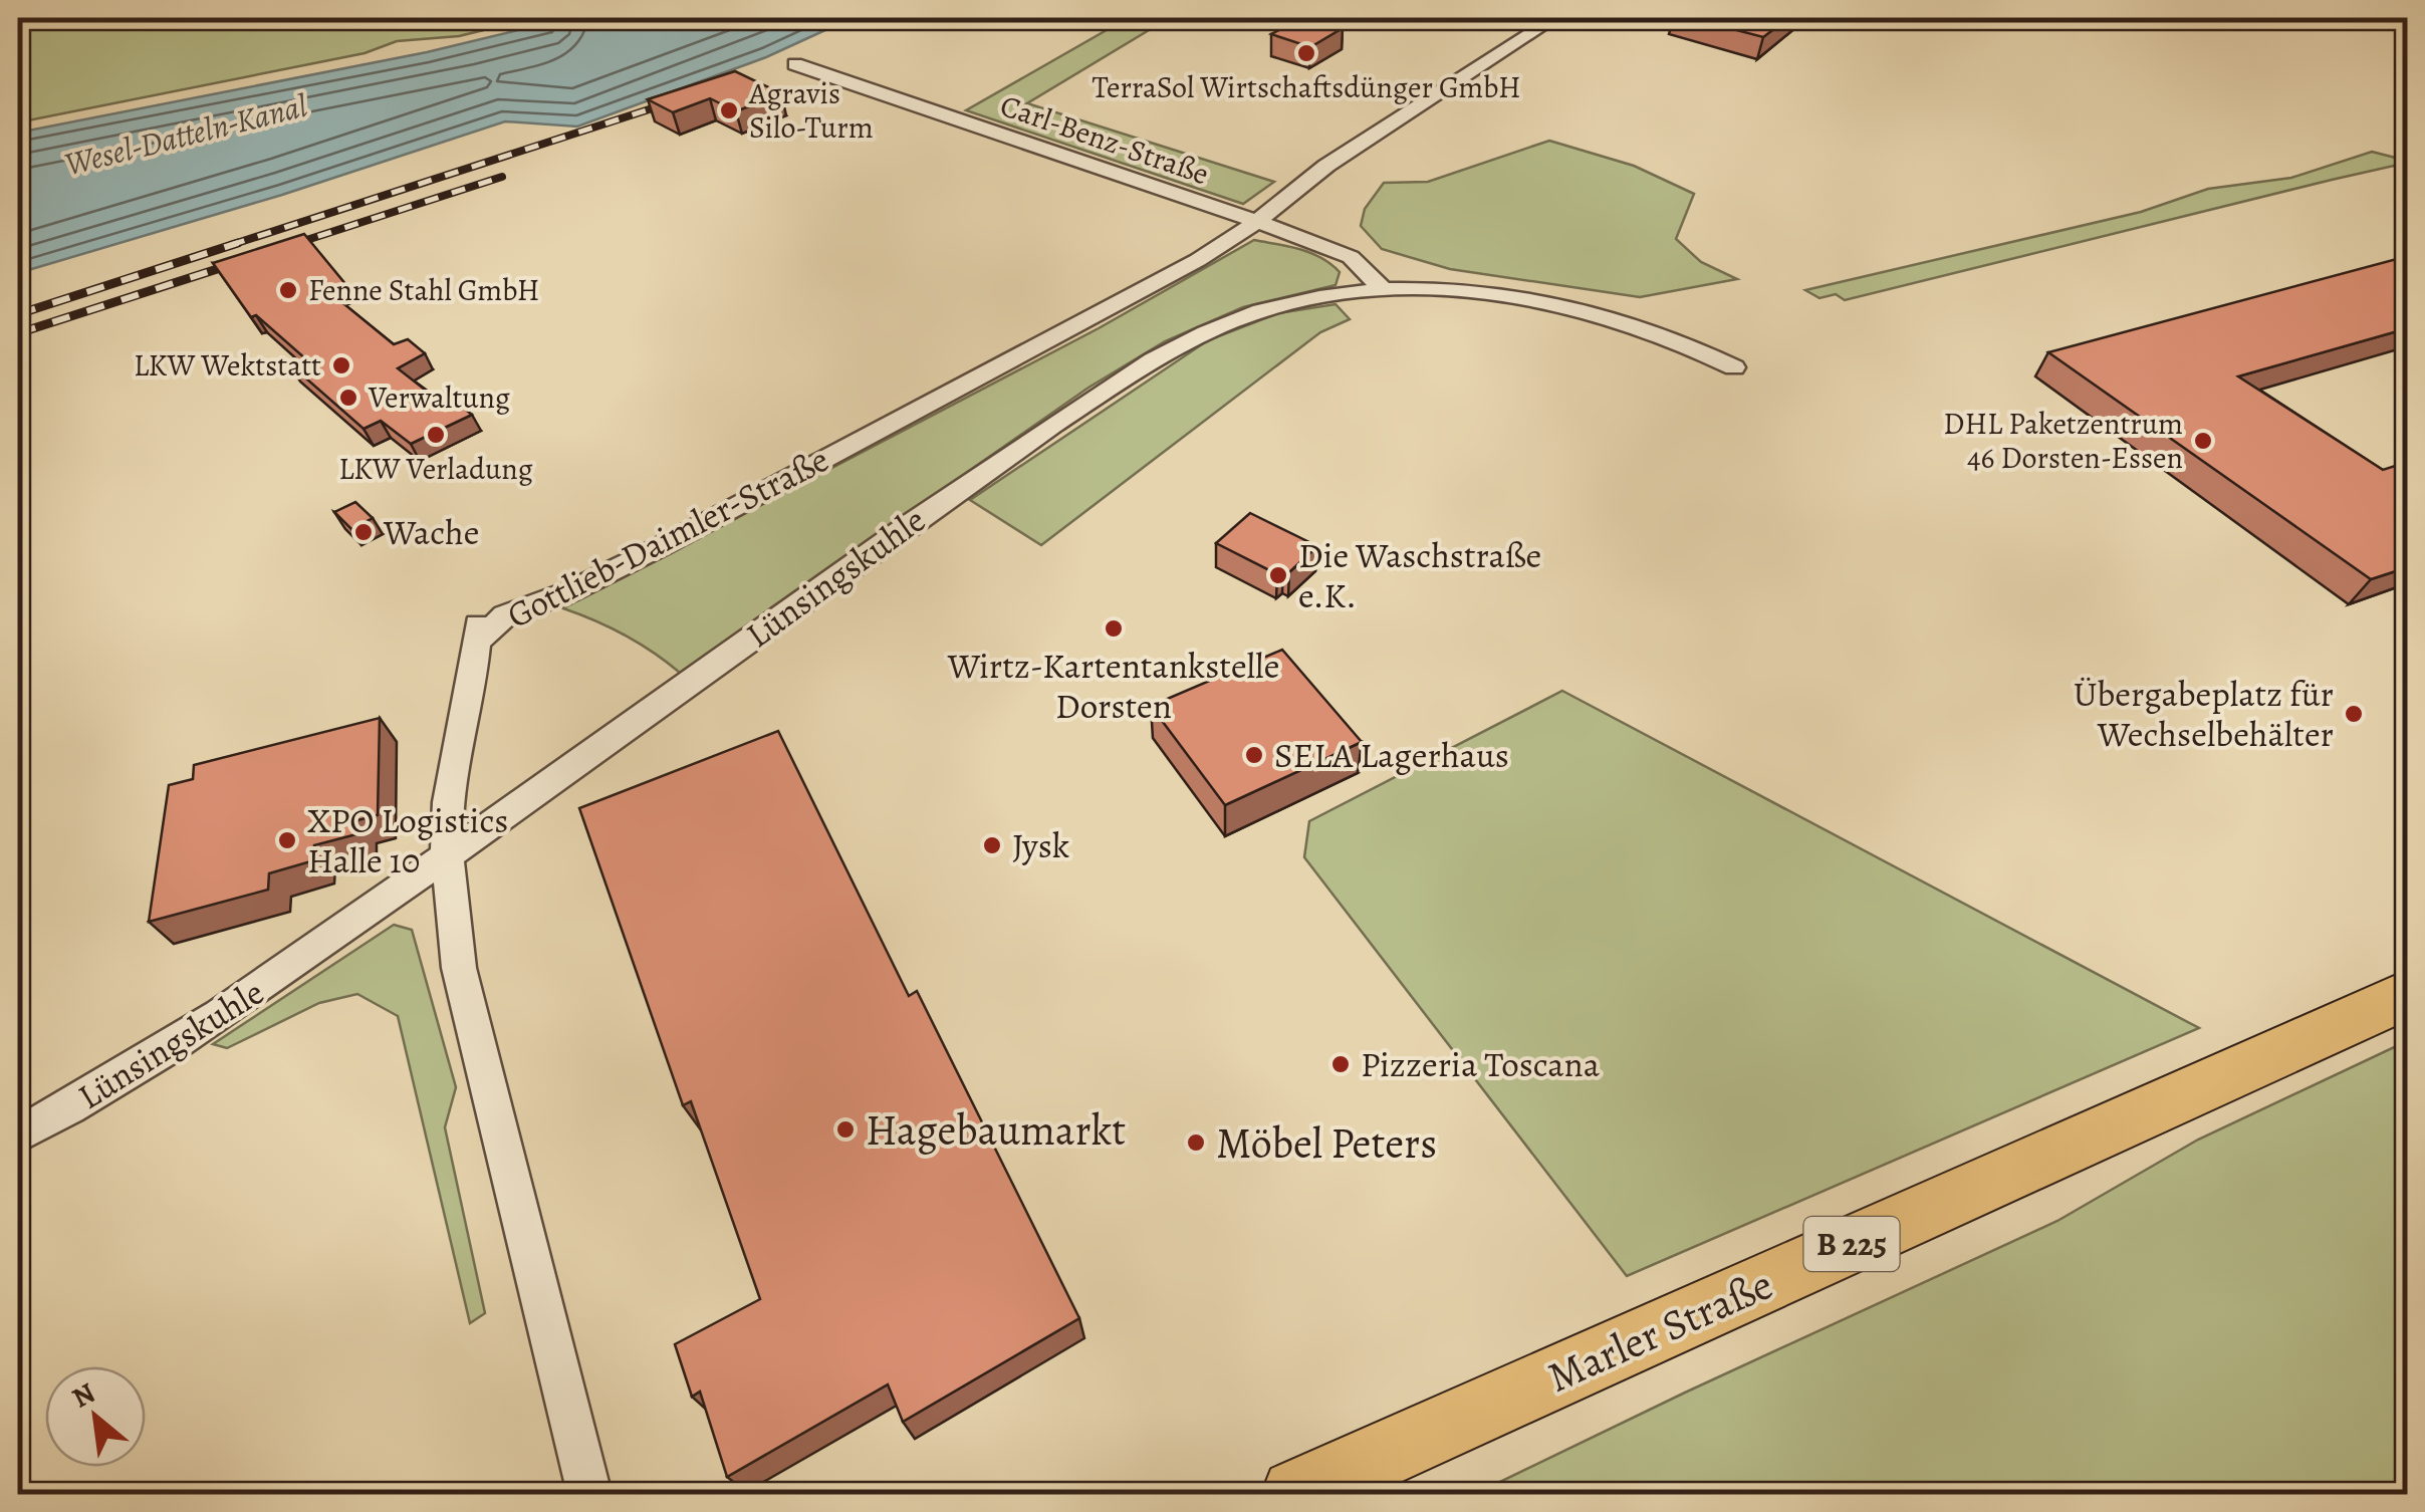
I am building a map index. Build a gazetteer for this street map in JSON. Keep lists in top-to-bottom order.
{
  "streets": {
    "main road": ["B 225", "Marler Straße"],
    "street": ["Carl-Benz-Straße", "Gottlieb-Daimler-Straße", "Lünsingskuhle"]
  },
  "crossings": [
    ["Carl-Benz-Straße", "Gottlieb-Daimler-Straße"],
    ["Carl-Benz-Straße", "Lünsingskuhle"],
    ["Gottlieb-Daimler-Straße", "Lünsingskuhle"]
  ],
  "water": ["Wesel-Datteln-Kanal"],
  "places": [
    "TerraSol Wirtschaftsdünger GmbH",
    "Agravis Silo-Turm",
    "Fenne Stahl GmbH",
    "LKW Wektstatt",
    "Verwaltung",
    "LKW Verladung",
    "DHL Paketzentrum 46 Dorsten-Essen",
    "Wache",
    "Die Waschstraße e.K.",
    "Wirtz-Kartentankstelle Dorsten",
    "Übergabeplatz für Wechselbehälter",
    "SELA Lagerhaus",
    "XPO Logistics Halle 10",
    "Jysk",
    "Pizzeria Toscana",
    "Hagebaumarkt",
    "Möbel Peters"
  ],
  "north": "top left"
}
